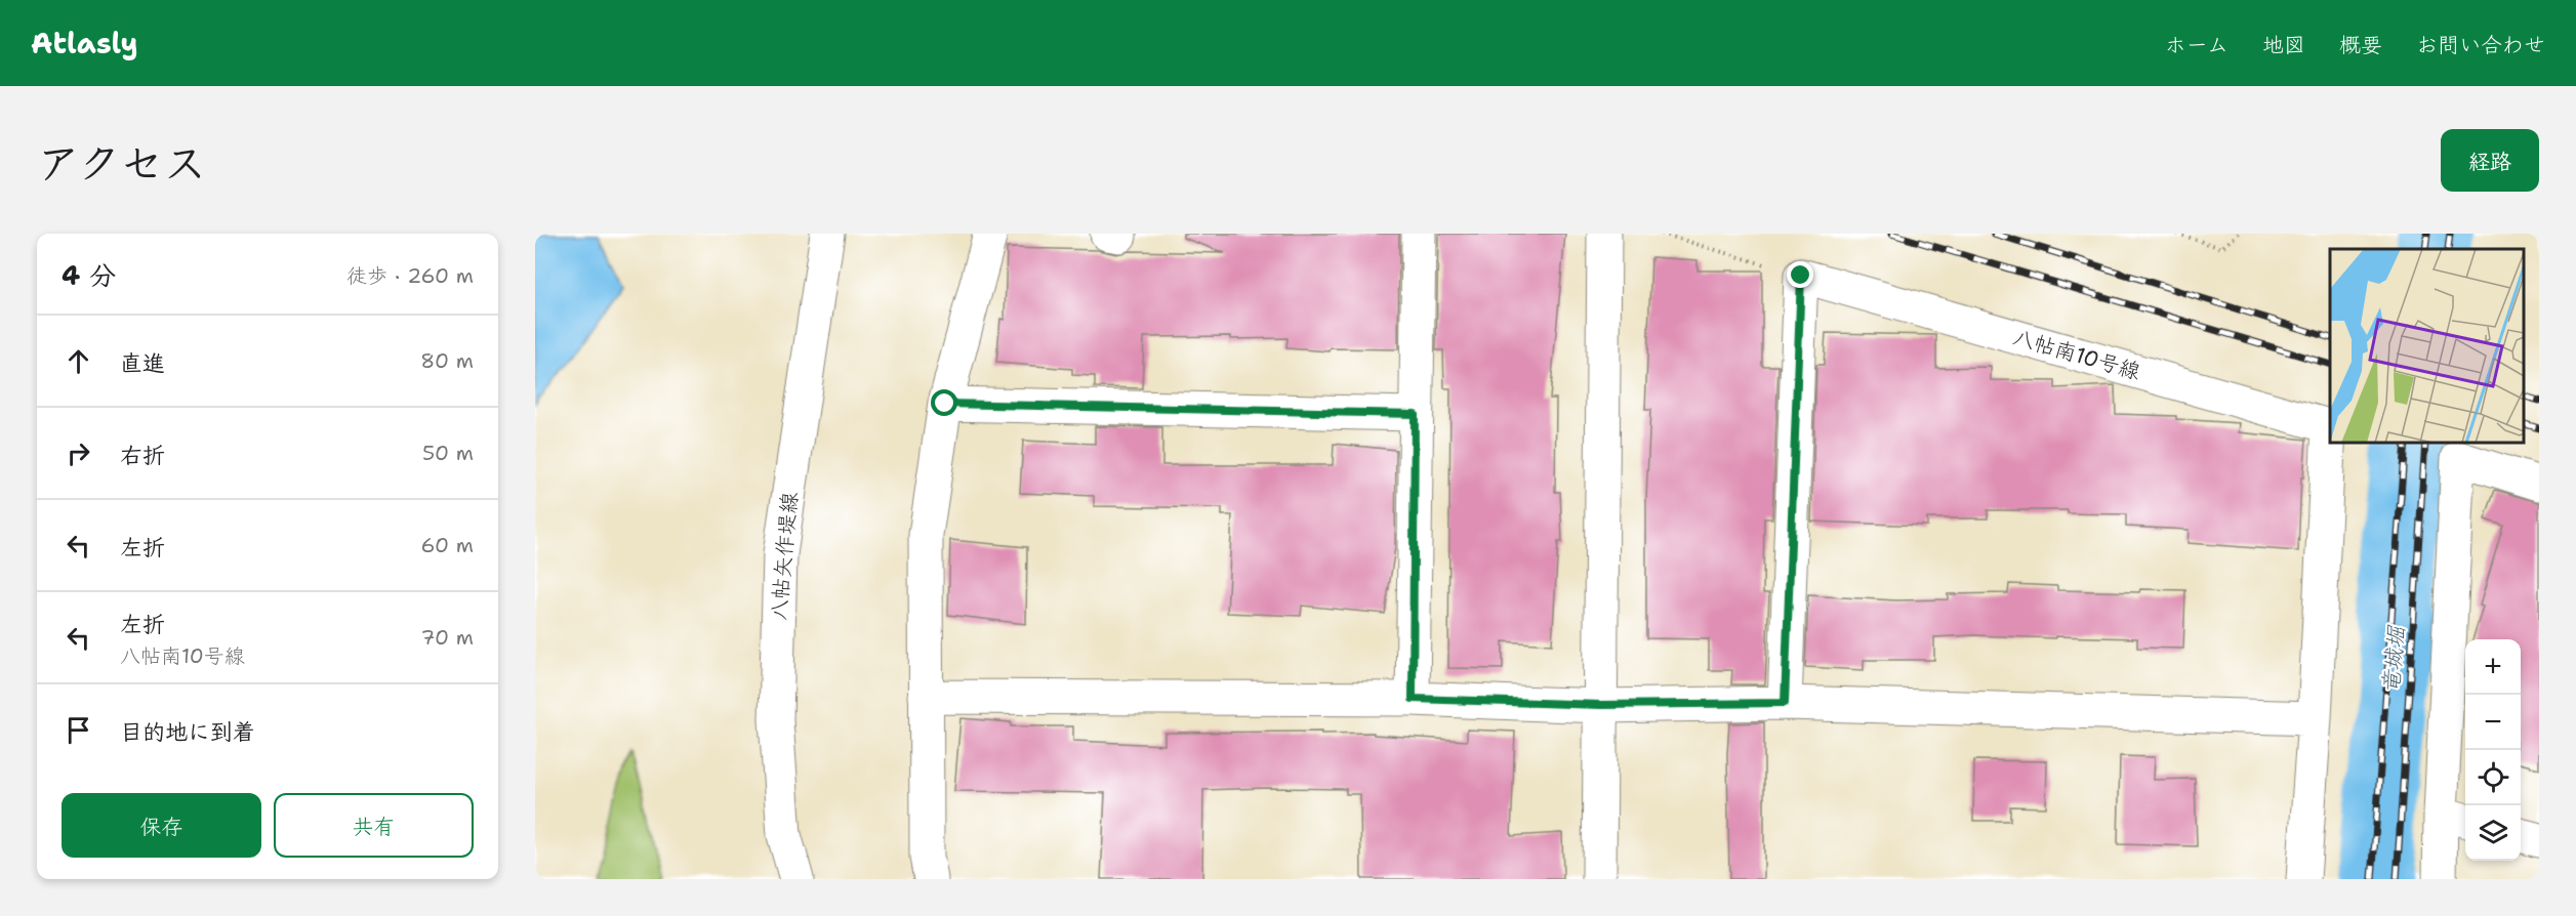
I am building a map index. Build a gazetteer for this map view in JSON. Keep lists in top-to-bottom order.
{
  "streets": {
    "street": ["八帖南10号線", "八帖矢作堤線"]
  },
  "water": ["竜城堀"],
  "page": {
    "header": "Atlasly",
    "nav": [
      "ホーム",
      "地図",
      "概要",
      "お問い合わせ"
    ],
    "title": "アクセス",
    "buttons": [
      "経路",
      ["保存", "共有"]
    ],
    "heading": ["4 分", "徒歩 · 260 m"],
    "list": [
      ["直進", "80 m"],
      ["右折", "50 m"],
      ["左折", "60 m"],
      ["左折", "八帖南10号線", "70 m"],
      "目的地に到着"
    ],
    "map_buttons": ["+", "−"]
  }
}
